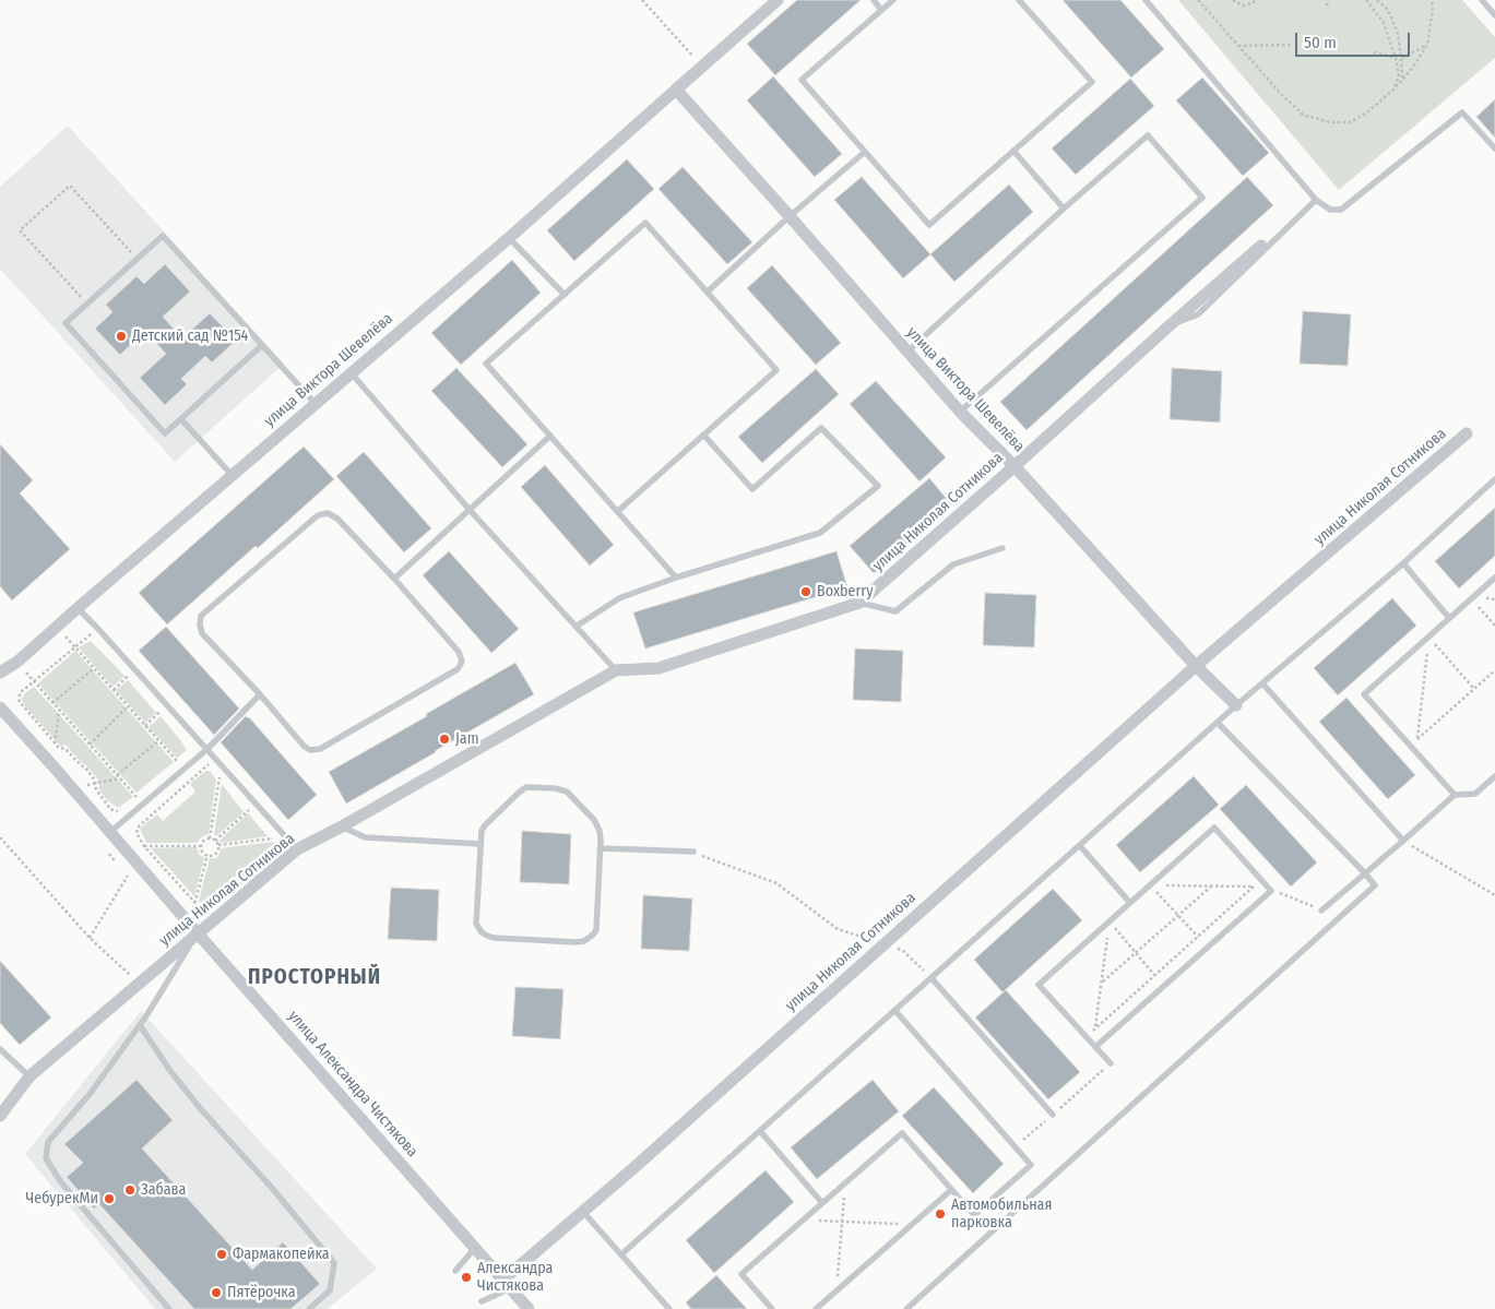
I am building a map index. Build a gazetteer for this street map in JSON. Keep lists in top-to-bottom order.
{
  "streets": {
    "street": ["улица Виктора Шевелёва", "улица Николая Сотникова", "улица Александра Чистякова"]
  },
  "crossings": [
    ["улица Виктора Шевелёва", "улица Николая Сотникова"],
    ["улица Николая Сотникова", "улица Александра Чистякова"]
  ],
  "districts": ["ПРОСТОРНЫЙ"],
  "places": [
    "Детский сад №154",
    "Boxberry",
    "Jam",
    "Забава",
    "ЧебурекМи",
    "Автомобильная парковка",
    "Фармакопейка",
    "Александра Чистякова",
    "Пятёрочка"
  ],
  "scale_bar": "50 m"
}
